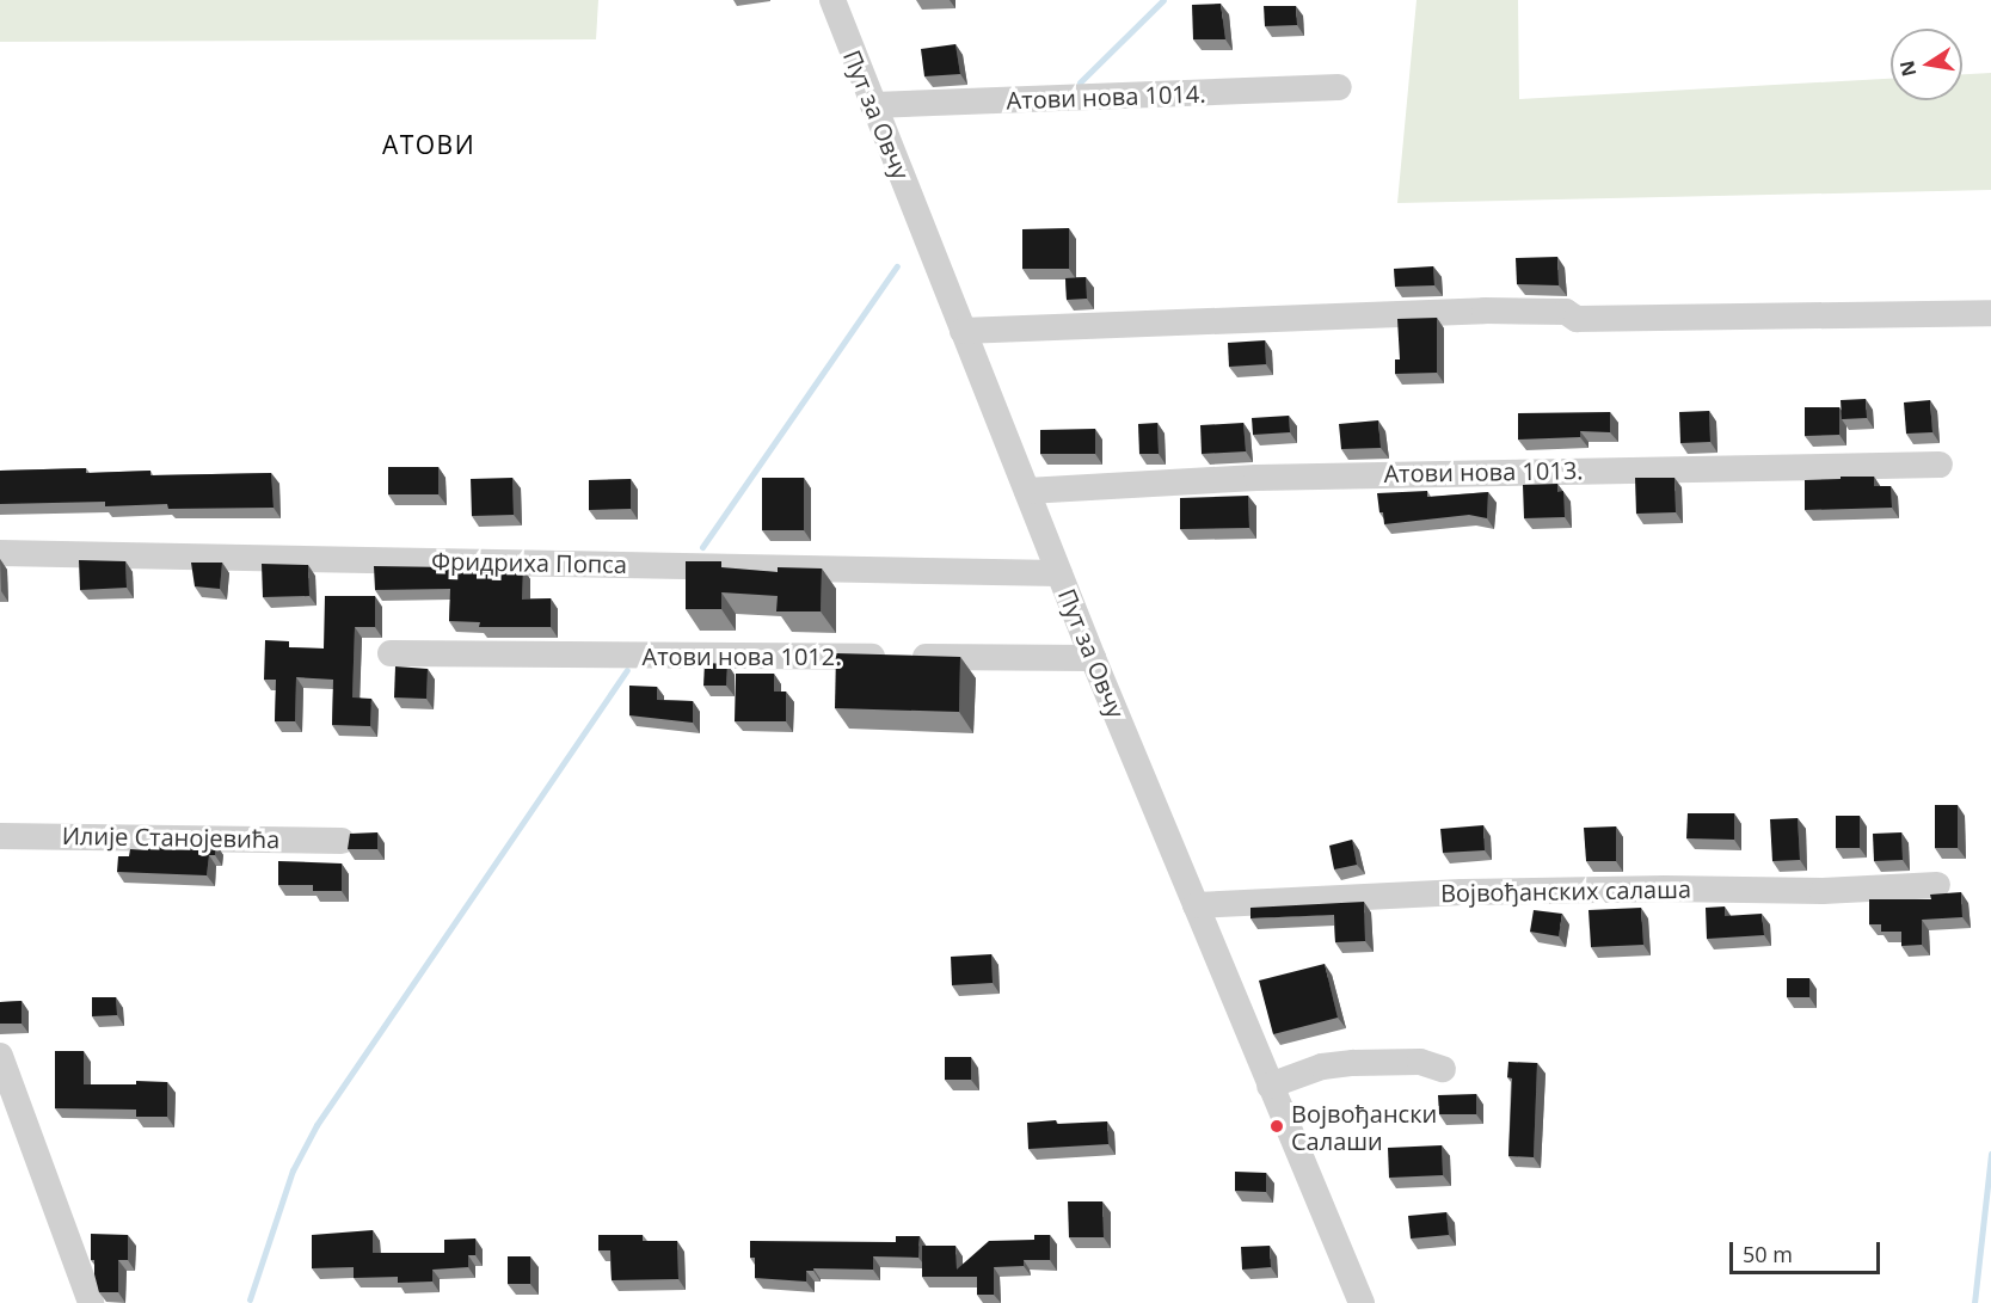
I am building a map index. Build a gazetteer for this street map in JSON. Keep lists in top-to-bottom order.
{
  "streets": {
    "street": [
      "Атови нова 1014.",
      "Пут за Овчу",
      "Атови нова 1013.",
      "Фридриха Попса",
      "Атови нова 1012.",
      "Илије Станојевића",
      "Војвођанских салаша"
    ]
  },
  "crossings": [
    ["Атови нова 1014.", "Пут за Овчу"],
    ["Пут за Овчу", "Атови нова 1013."],
    ["Пут за Овчу", "Фридриха Попса"],
    ["Пут за Овчу", "Атови нова 1012."],
    ["Пут за Овчу", "Војвођанских салаша"]
  ],
  "districts": ["АТОВИ"],
  "places": ["Војвођански Салаши"],
  "scale_bar": "50 m",
  "north": "left"
}
